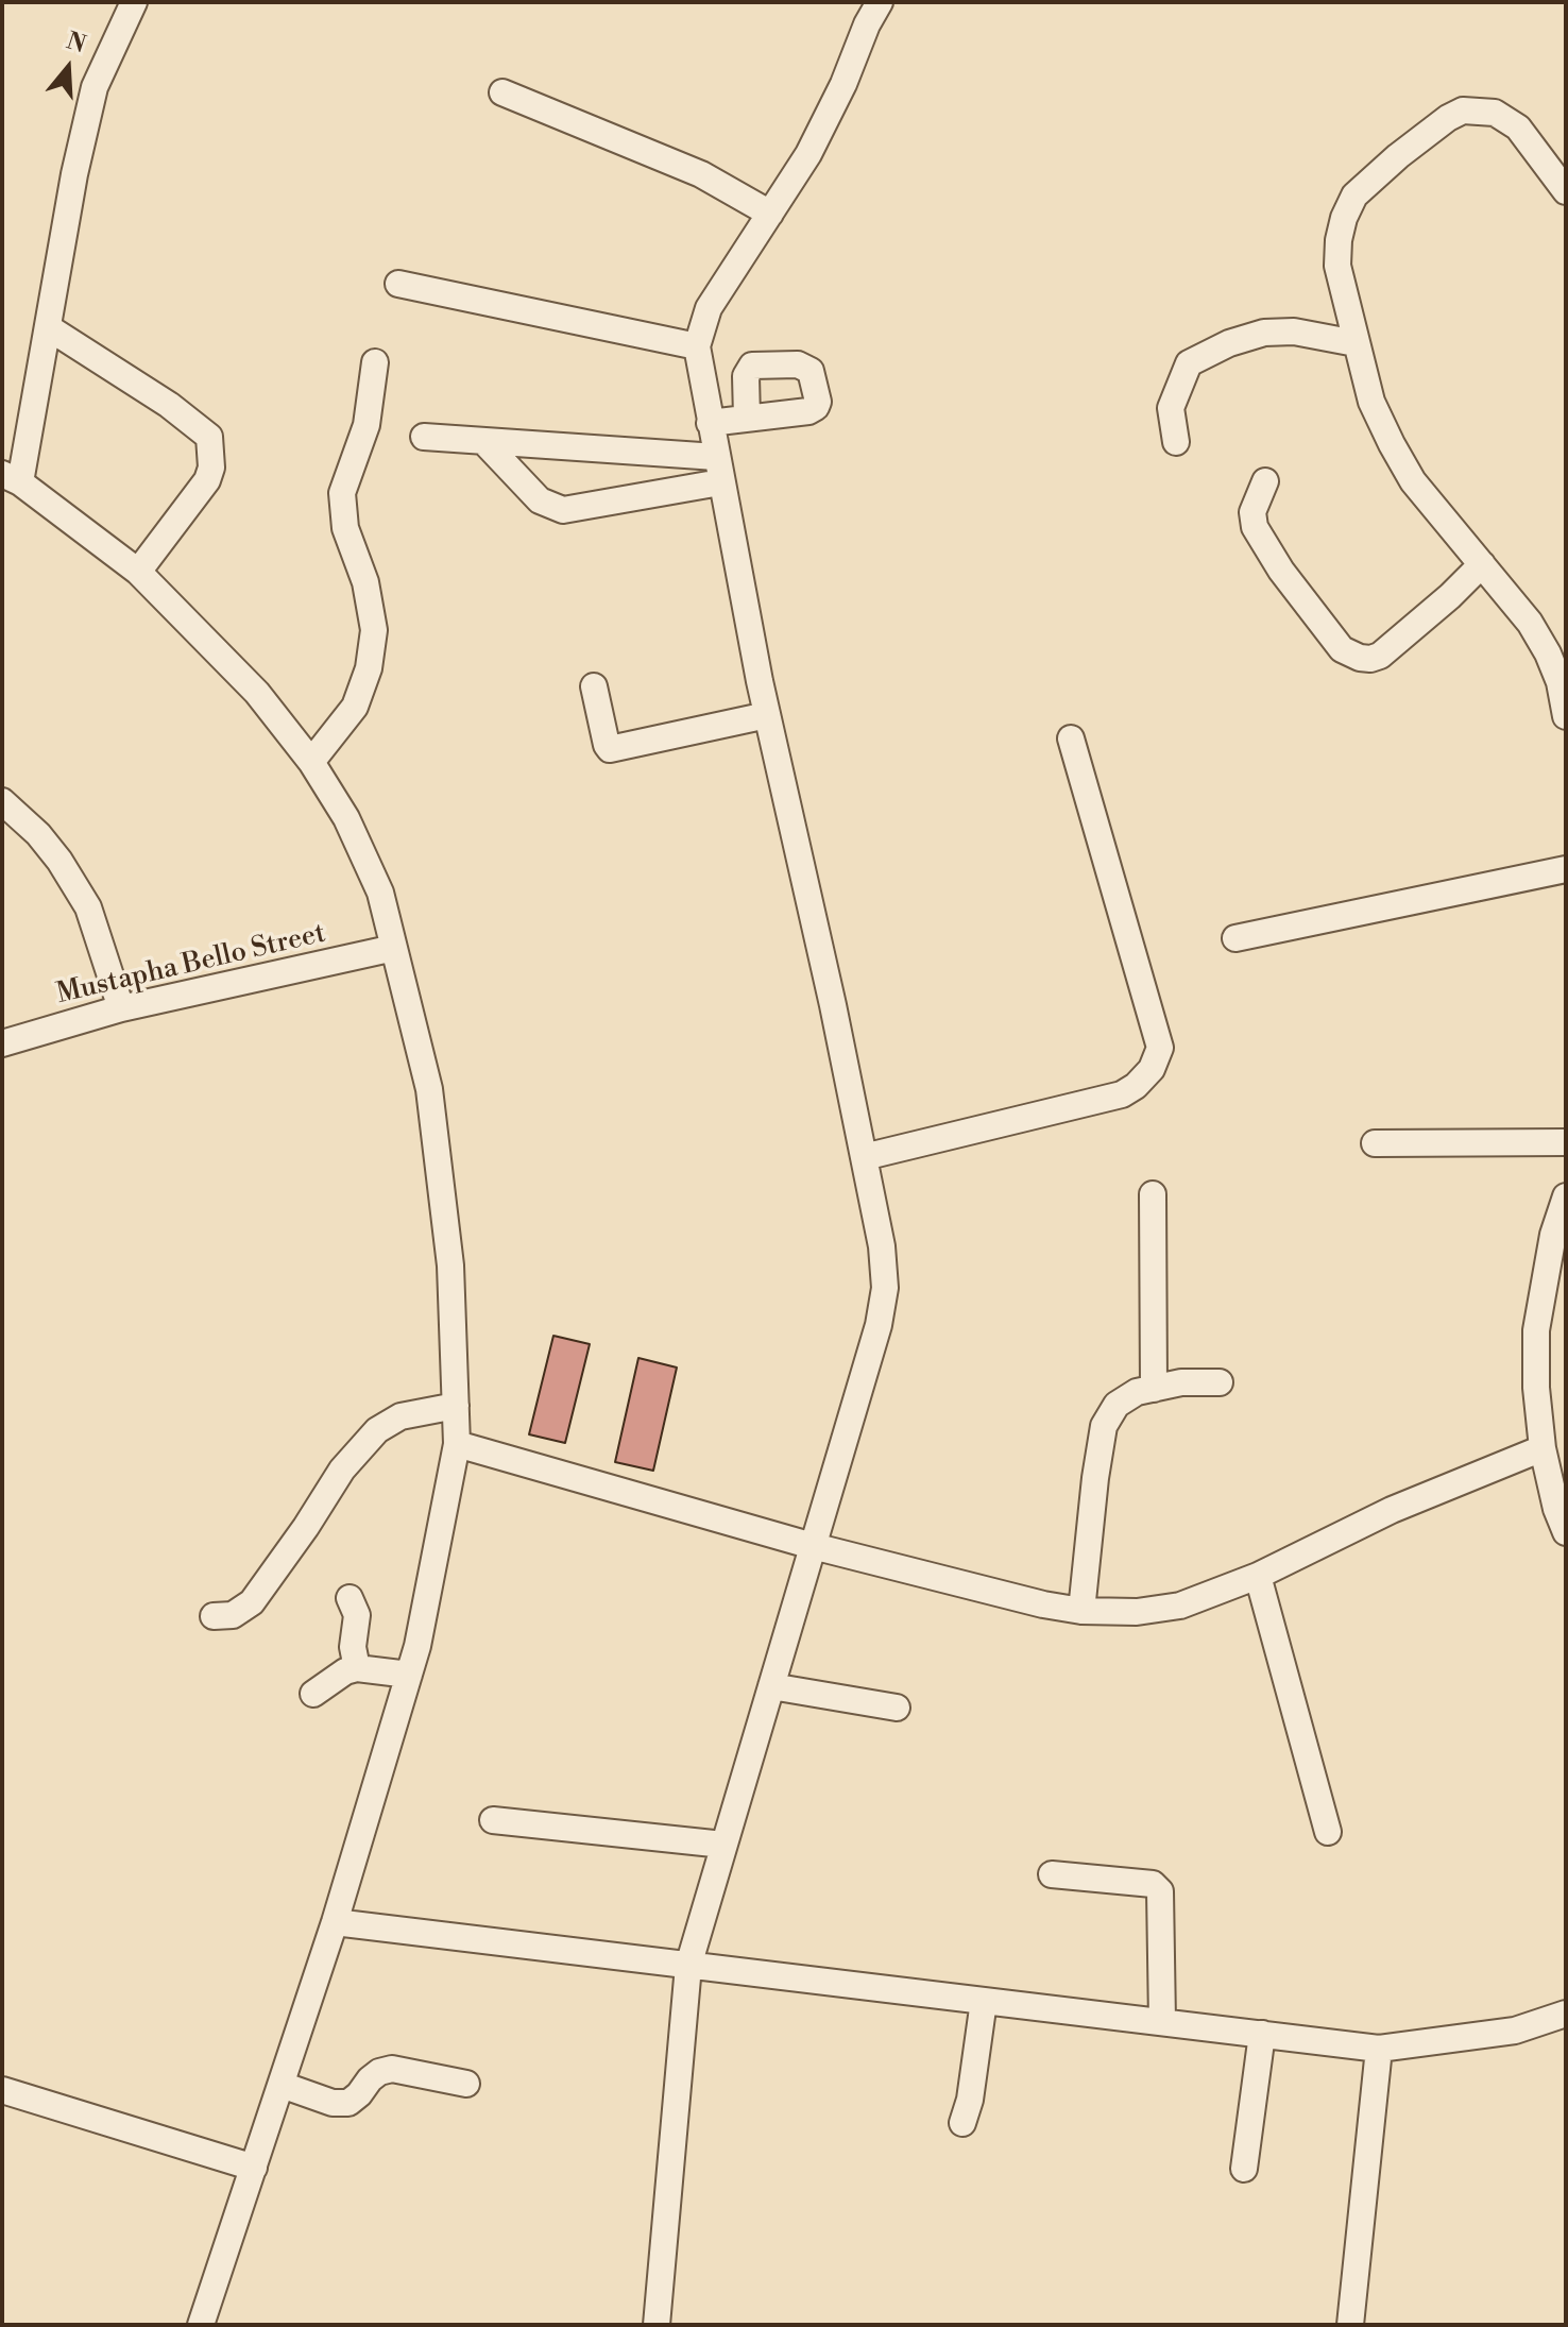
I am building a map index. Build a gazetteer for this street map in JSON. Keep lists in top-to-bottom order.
{
  "streets": {
    "street": ["Mustapha Bello Street"]
  },
  "north": "top"
}
